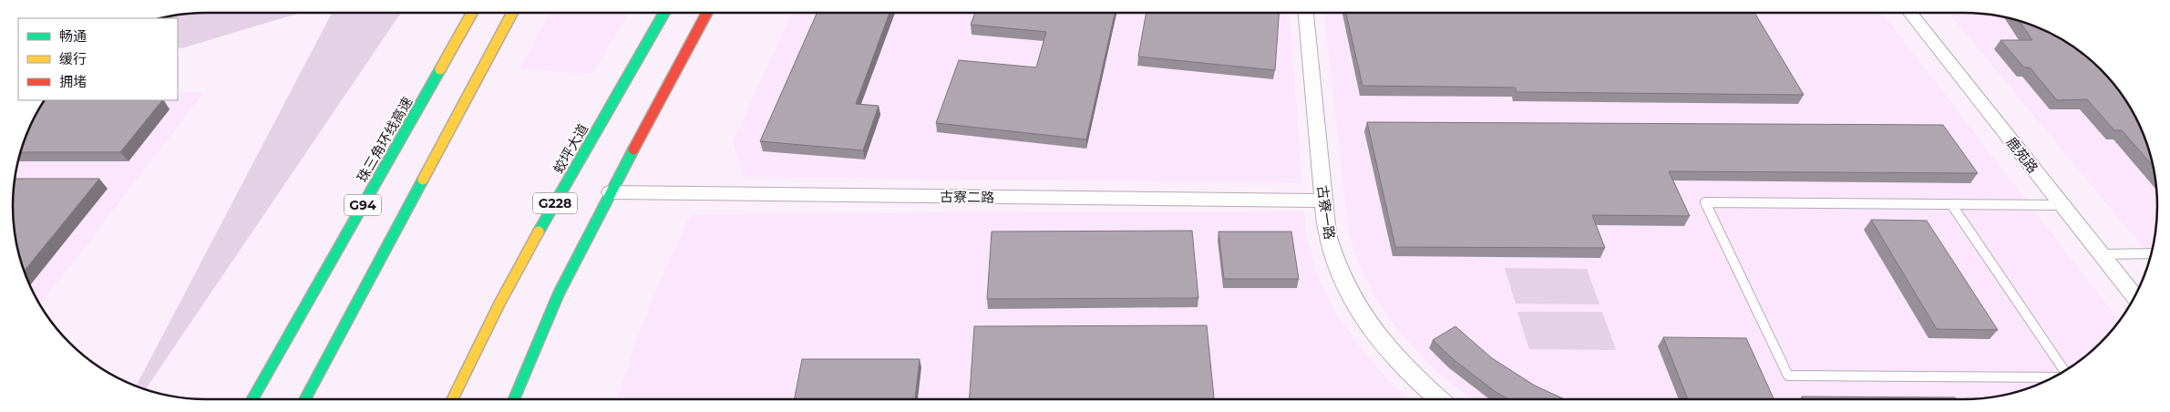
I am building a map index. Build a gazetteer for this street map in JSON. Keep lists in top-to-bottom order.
{
  "streets": {
    "highway": [
      "珠三角环线高速",
      "蛟坪大道",
      "G228",
      "G94"
    ],
    "street": ["鹿苑路", "古寮二路", "古寮一路"]
  },
  "crossings": [
    ["古寮二路", "G228"],
    ["古寮二路", "古寮一路"]
  ],
  "legend": ["畅通", "缓行", "拥堵"]
}
